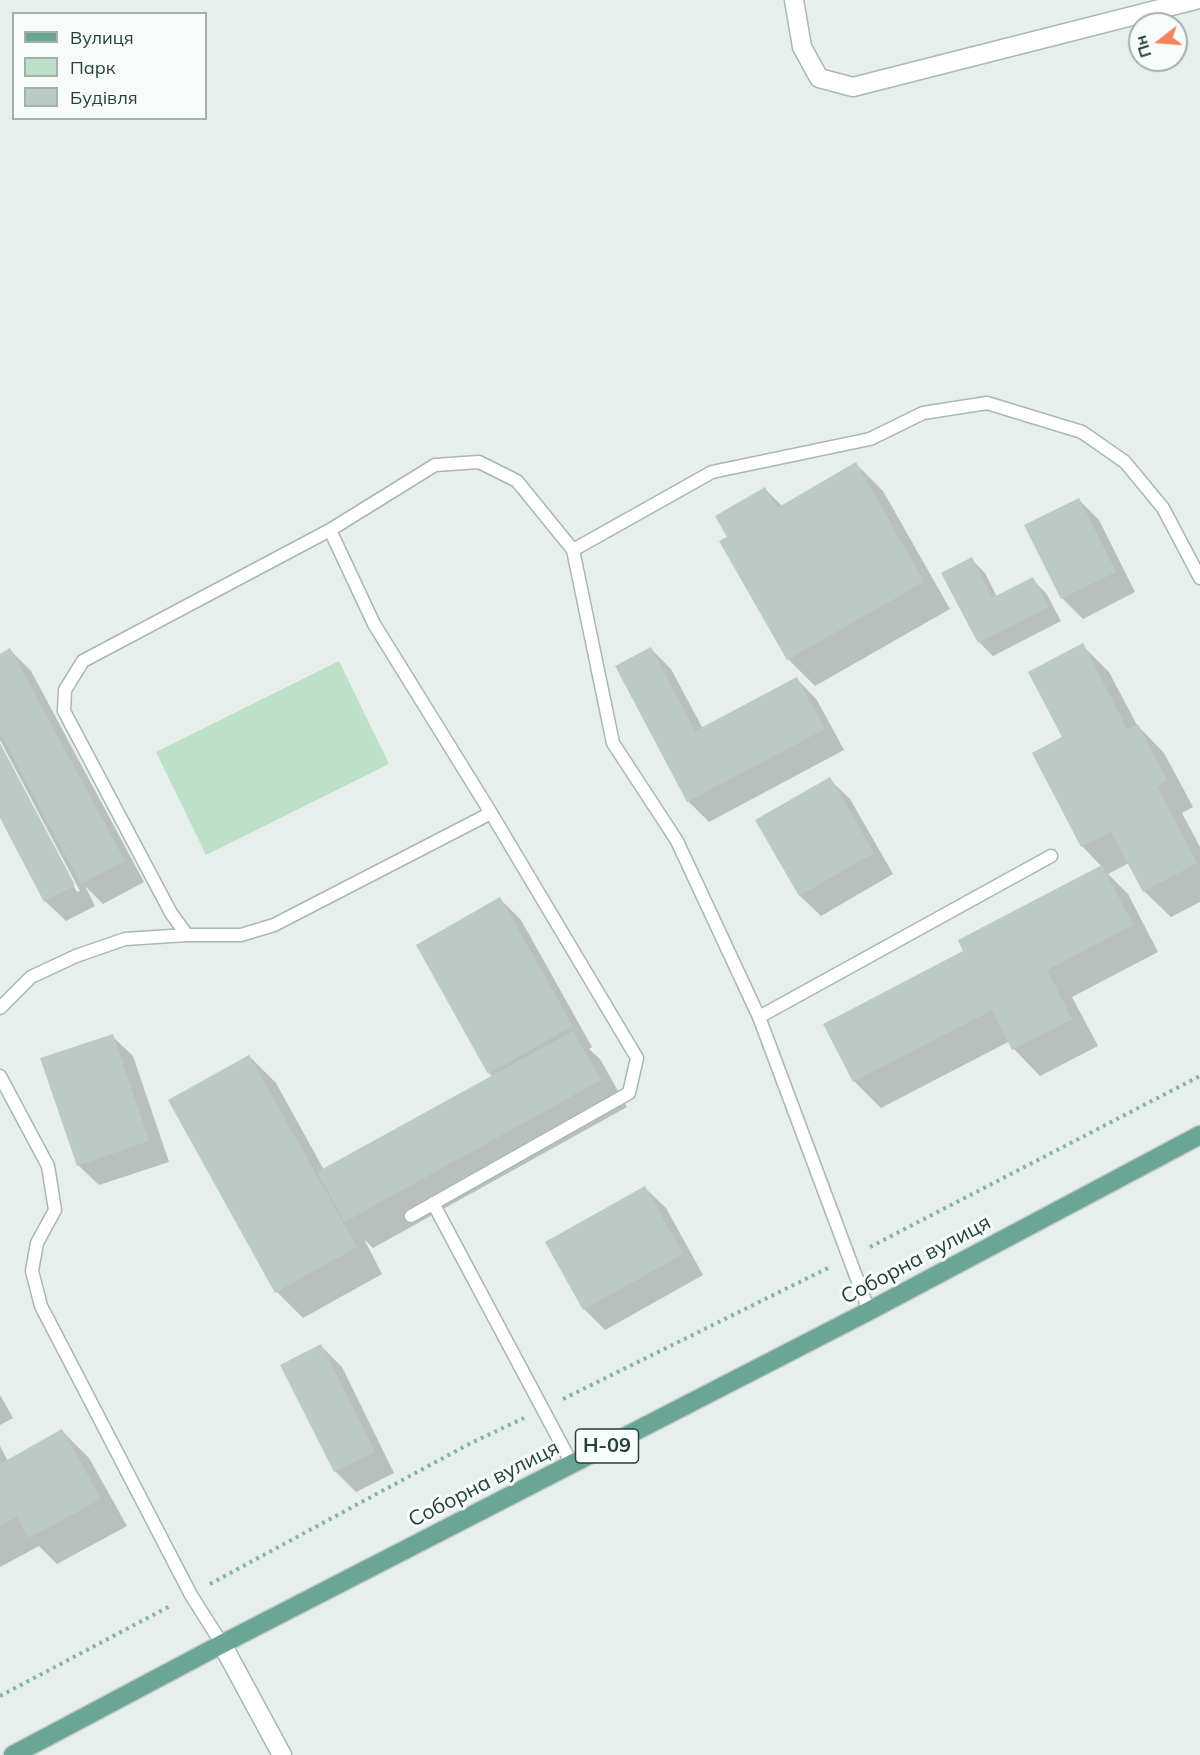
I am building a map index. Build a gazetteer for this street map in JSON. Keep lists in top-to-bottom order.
{
  "streets": {
    "main road": ["Соборна вулиця", "Н-09"]
  },
  "legend": ["Вулиця", "Парк", "Будівля"],
  "north": "left"
}
